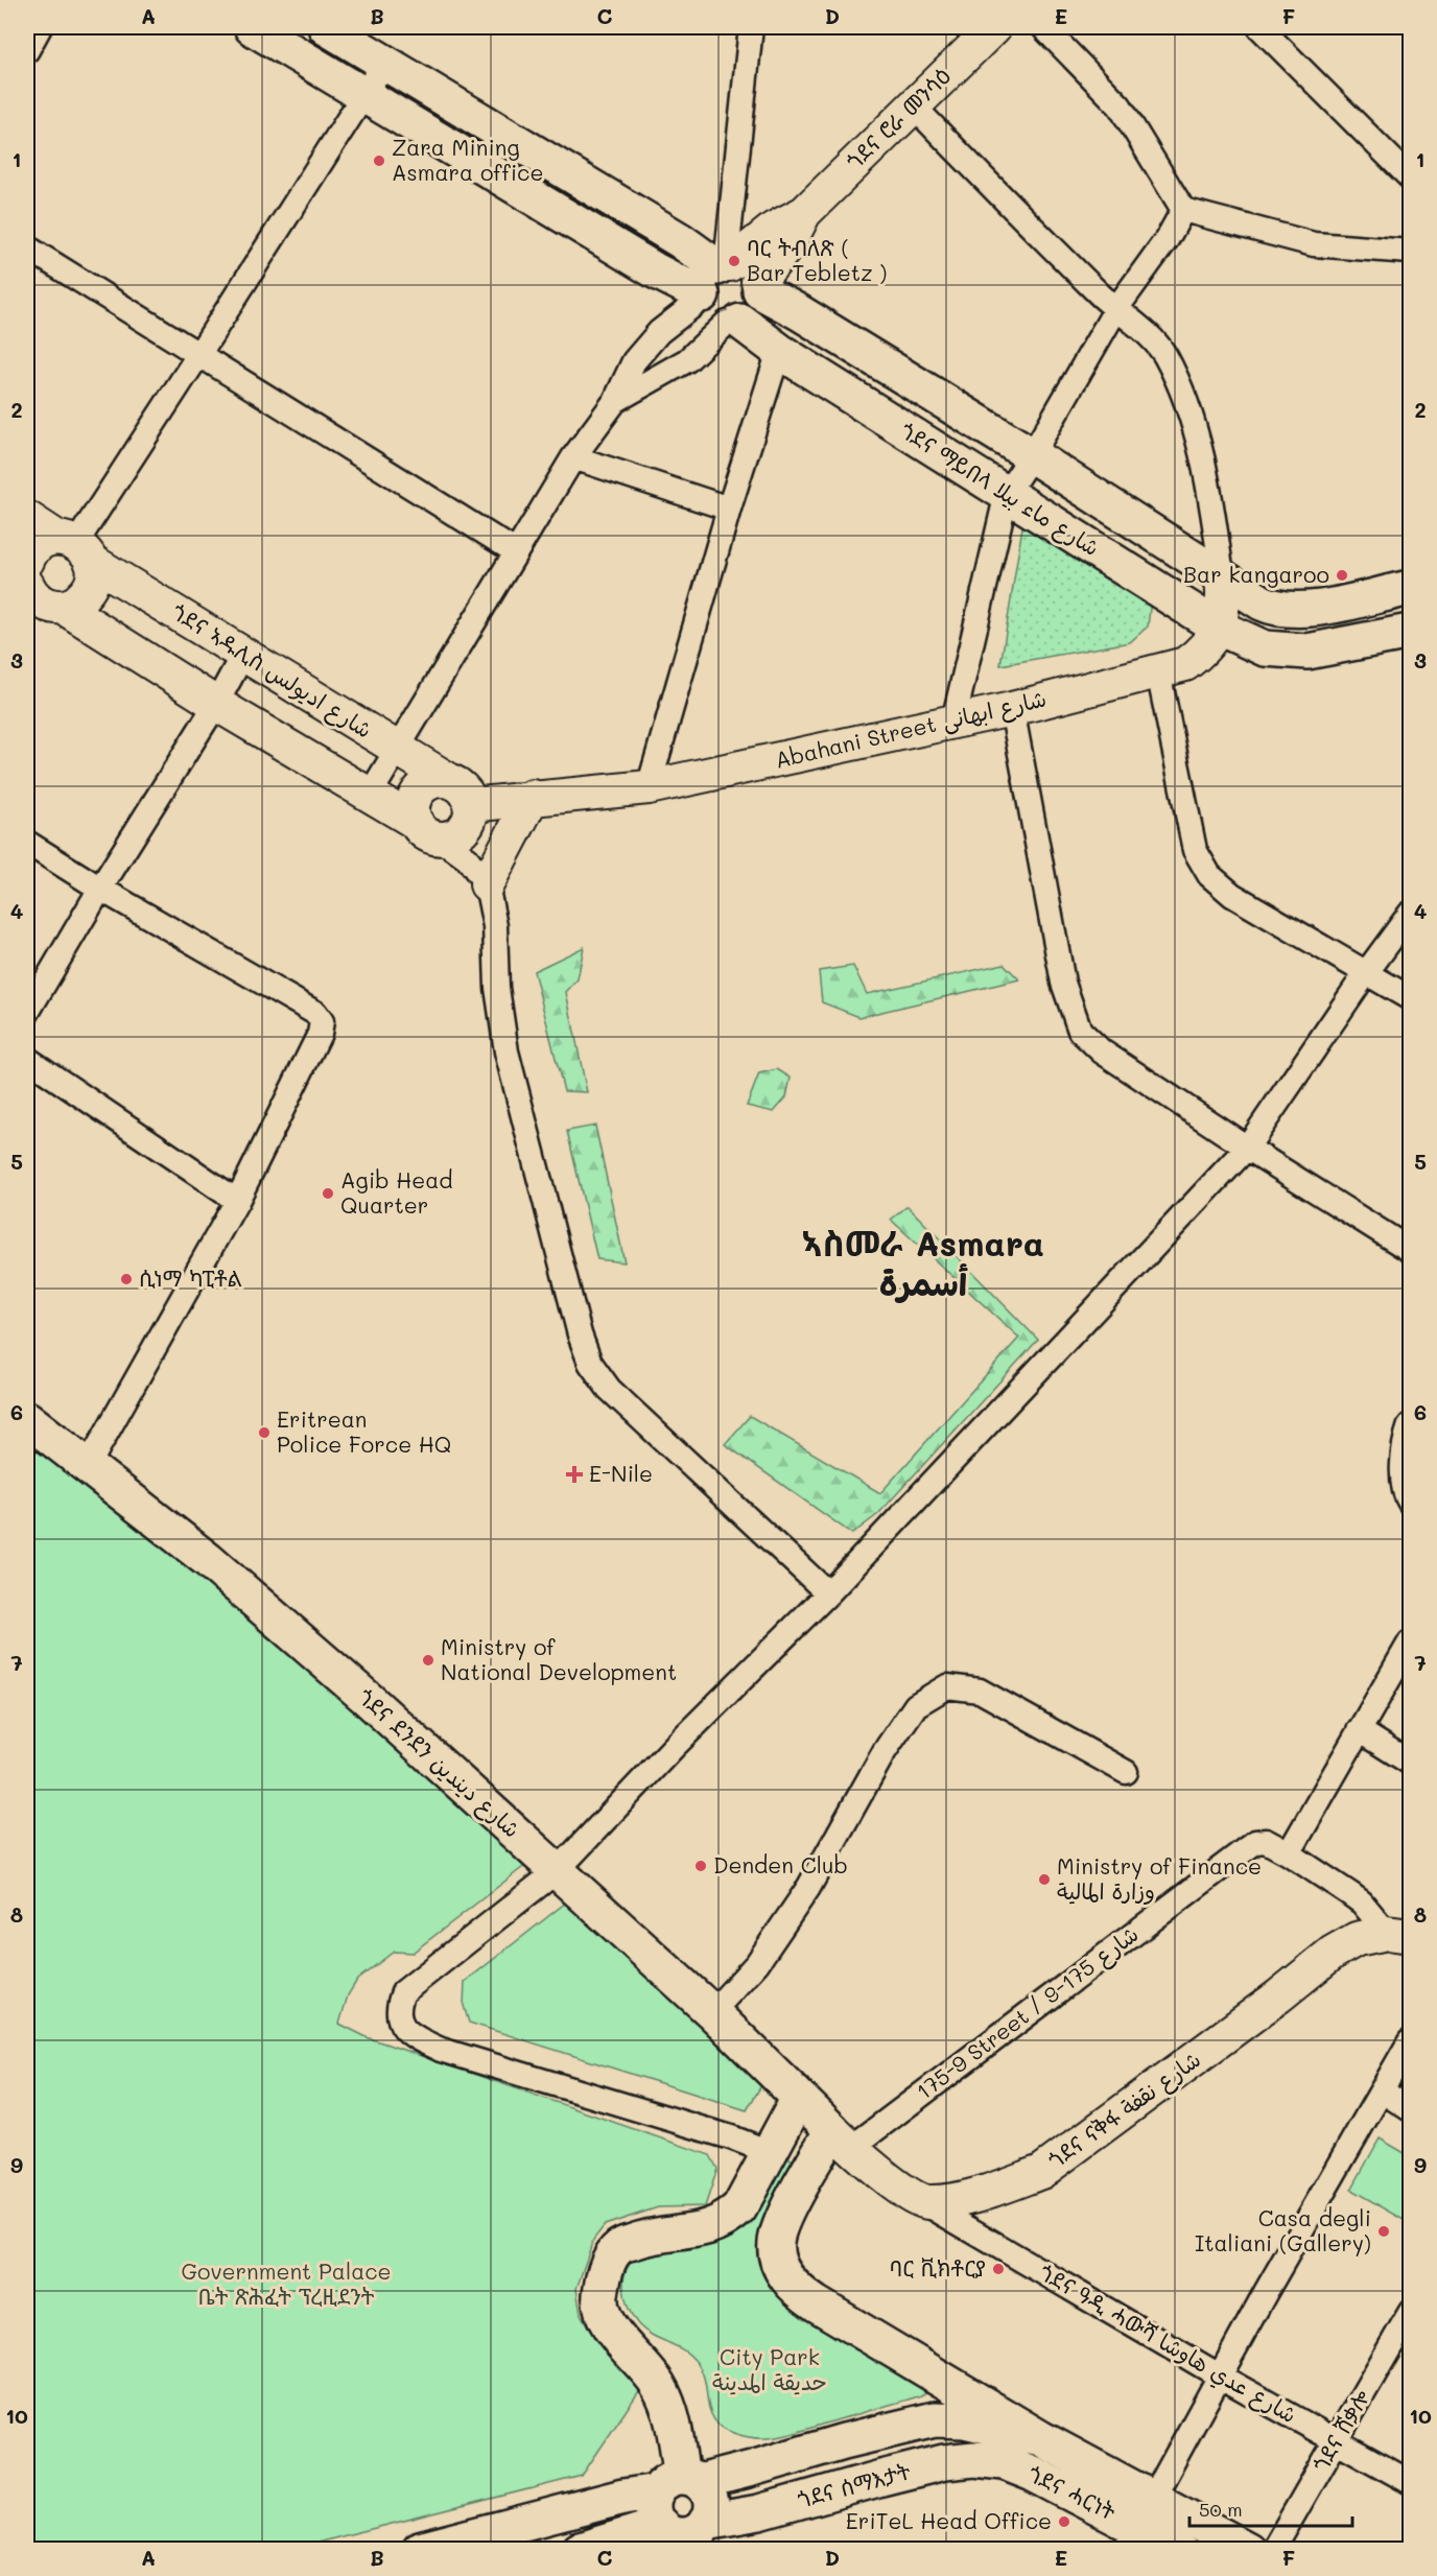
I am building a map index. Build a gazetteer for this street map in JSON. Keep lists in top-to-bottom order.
{
  "streets": {
    "main road": [
      "ጎደና ማይበላ شارع ماء بيلا",
      "ጎደና ደንደን شارع ديندين",
      "ጎደና ሰማእታት",
      "ጎደና ሓርነት"
    ],
    "street": [
      "ጎደና ሮራ መንሳዕ",
      "ጎደና ኣዱሊስ شارع اديولس",
      "Abahani Street شارع ابهانى",
      "175-9 Street / شارع 175-9",
      "ጎደና ናቅፋ شارع نقفة",
      "ጎደና ዓዲ ሓውሻ شارع عدي هاوشا",
      "ጎደና ሸቃሎ"
    ]
  },
  "crossings": [
    ["ጎደና ሮራ መንሳዕ", "ጎደና ማይበላ شارع ماء بيلا"],
    ["ጎደና ማይበላ شارع ماء بيلا", "Abahani Street شارع ابهانى"],
    ["ጎደና ኣዱሊስ شارع اديولس", "Abahani Street شارع ابهانى"],
    ["ጎደና ደንደን شارع ديندين", "175-9 Street / شارع 175-9"],
    ["175-9 Street / شارع 175-9", "ጎደና ናቅፋ شارع نقفة"],
    ["ጎደና ናቅፋ شارع نقفة", "ጎደና ዓዲ ሓውሻ شارع عدي هاوشا"],
    ["ጎደና ዓዲ ሓውሻ شارع عدي هاوشا", "ጎደና ሸቃሎ"],
    ["ጎደና ሰማእታት", "ጎደና ሓርነት"]
  ],
  "districts": ["ኣስመራ Asmara أسمرة"],
  "parks": ["Government Palace ቤት ጽሕፈት ፕረዚደንት", "City Park حديقة المدينة"],
  "places": {
    "other": [
      "Zara Mining Asmara office",
      "ባር ትብለጽ ( Bar Tebletz )",
      "Bar kangaroo",
      "Agib Head Quarter",
      "ሲነማ ካፒቶል",
      "Eritrean Police Force HQ",
      "Ministry of National Development",
      "Denden Club",
      "Ministry of Finance وزارة المالية",
      "Casa degli Italiani (Gallery)",
      "ባር ቪክቶርያ",
      "EriTeL Head Office"
    ],
    "health": ["E-Nile"]
  },
  "scale_bar": "50 m",
  "grid": {
    "columns": [
      "A",
      "B",
      "C",
      "D",
      "E",
      "F"
    ],
    "rows": [
      "1",
      "2",
      "3",
      "4",
      "5",
      "6",
      "7",
      "8",
      "9",
      "10"
    ]
  }
}
